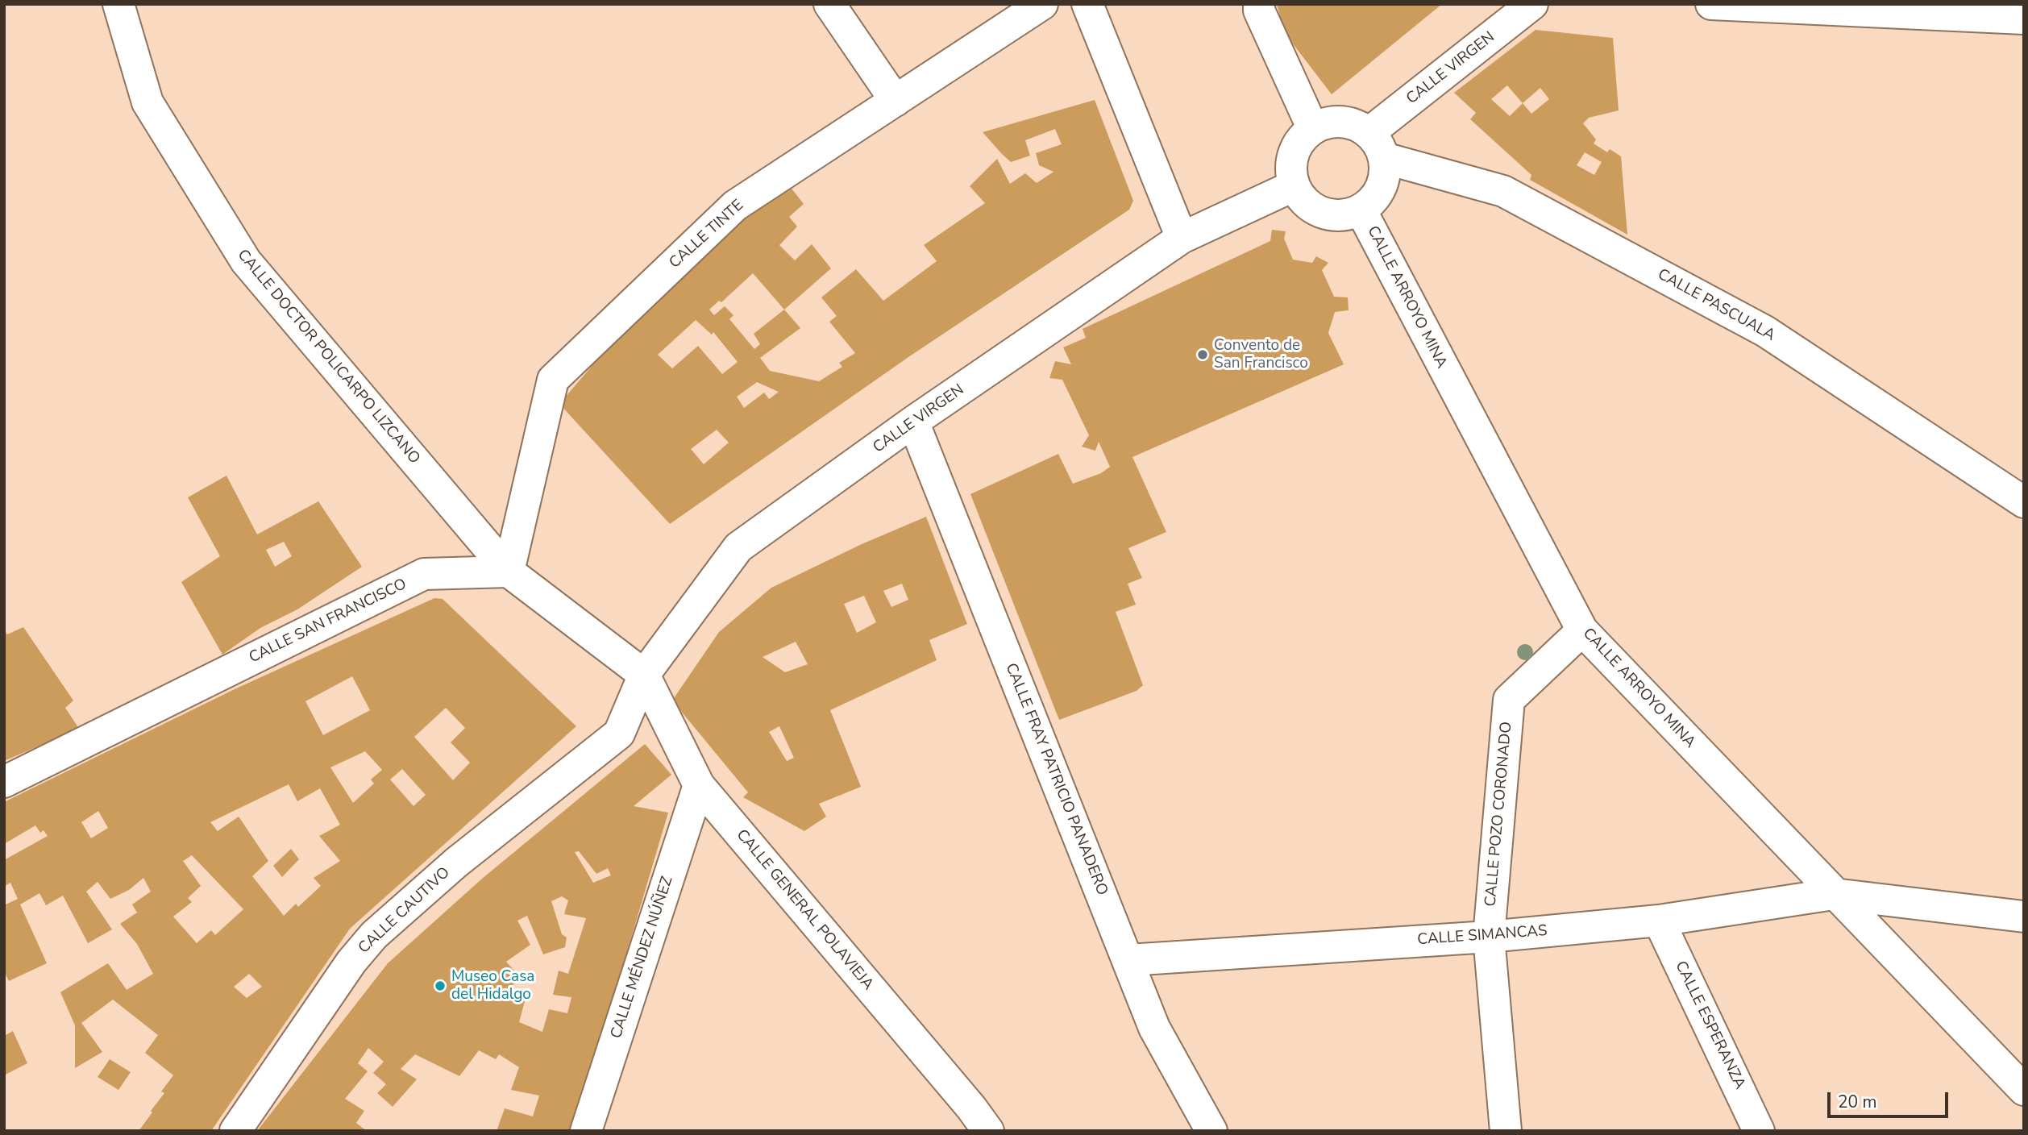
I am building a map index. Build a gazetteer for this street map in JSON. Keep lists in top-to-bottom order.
{
  "streets": {
    "street": [
      "CALLE VIRGEN",
      "CALLE TINTE",
      "CALLE ARROYO MINA",
      "CALLE PASCUALA",
      "CALLE DOCTOR POLICARPO LIZCANO",
      "CALLE SAN FRANCISCO",
      "CALLE FRAY PATRICIO PANADERO",
      "CALLE POZO CORONADO",
      "CALLE GENERAL POLAVIEJA",
      "CALLE CAUTIVO",
      "CALLE SIMANCAS",
      "CALLE MÉNDEZ NÚÑEZ",
      "CALLE ESPERANZA"
    ]
  },
  "crossings": [
    ["CALLE VIRGEN", "CALLE ARROYO MINA"],
    ["CALLE VIRGEN", "CALLE PASCUALA"],
    ["CALLE VIRGEN", "CALLE FRAY PATRICIO PANADERO"],
    ["CALLE VIRGEN", "CALLE GENERAL POLAVIEJA"],
    ["CALLE VIRGEN", "CALLE CAUTIVO"],
    ["CALLE TINTE", "CALLE DOCTOR POLICARPO LIZCANO"],
    ["CALLE TINTE", "CALLE SAN FRANCISCO"],
    ["CALLE ARROYO MINA", "CALLE PASCUALA"],
    ["CALLE ARROYO MINA", "CALLE POZO CORONADO"],
    ["CALLE ARROYO MINA", "CALLE SIMANCAS"],
    ["CALLE DOCTOR POLICARPO LIZCANO", "CALLE SAN FRANCISCO"],
    ["CALLE FRAY PATRICIO PANADERO", "CALLE SIMANCAS"],
    ["CALLE POZO CORONADO", "CALLE SIMANCAS"],
    ["CALLE GENERAL POLAVIEJA", "CALLE MÉNDEZ NÚÑEZ"],
    ["CALLE SIMANCAS", "CALLE ESPERANZA"]
  ],
  "places": ["Convento de San Francisco", "Museo Casa del Hidalgo"],
  "scale_bar": "20 m"
}
